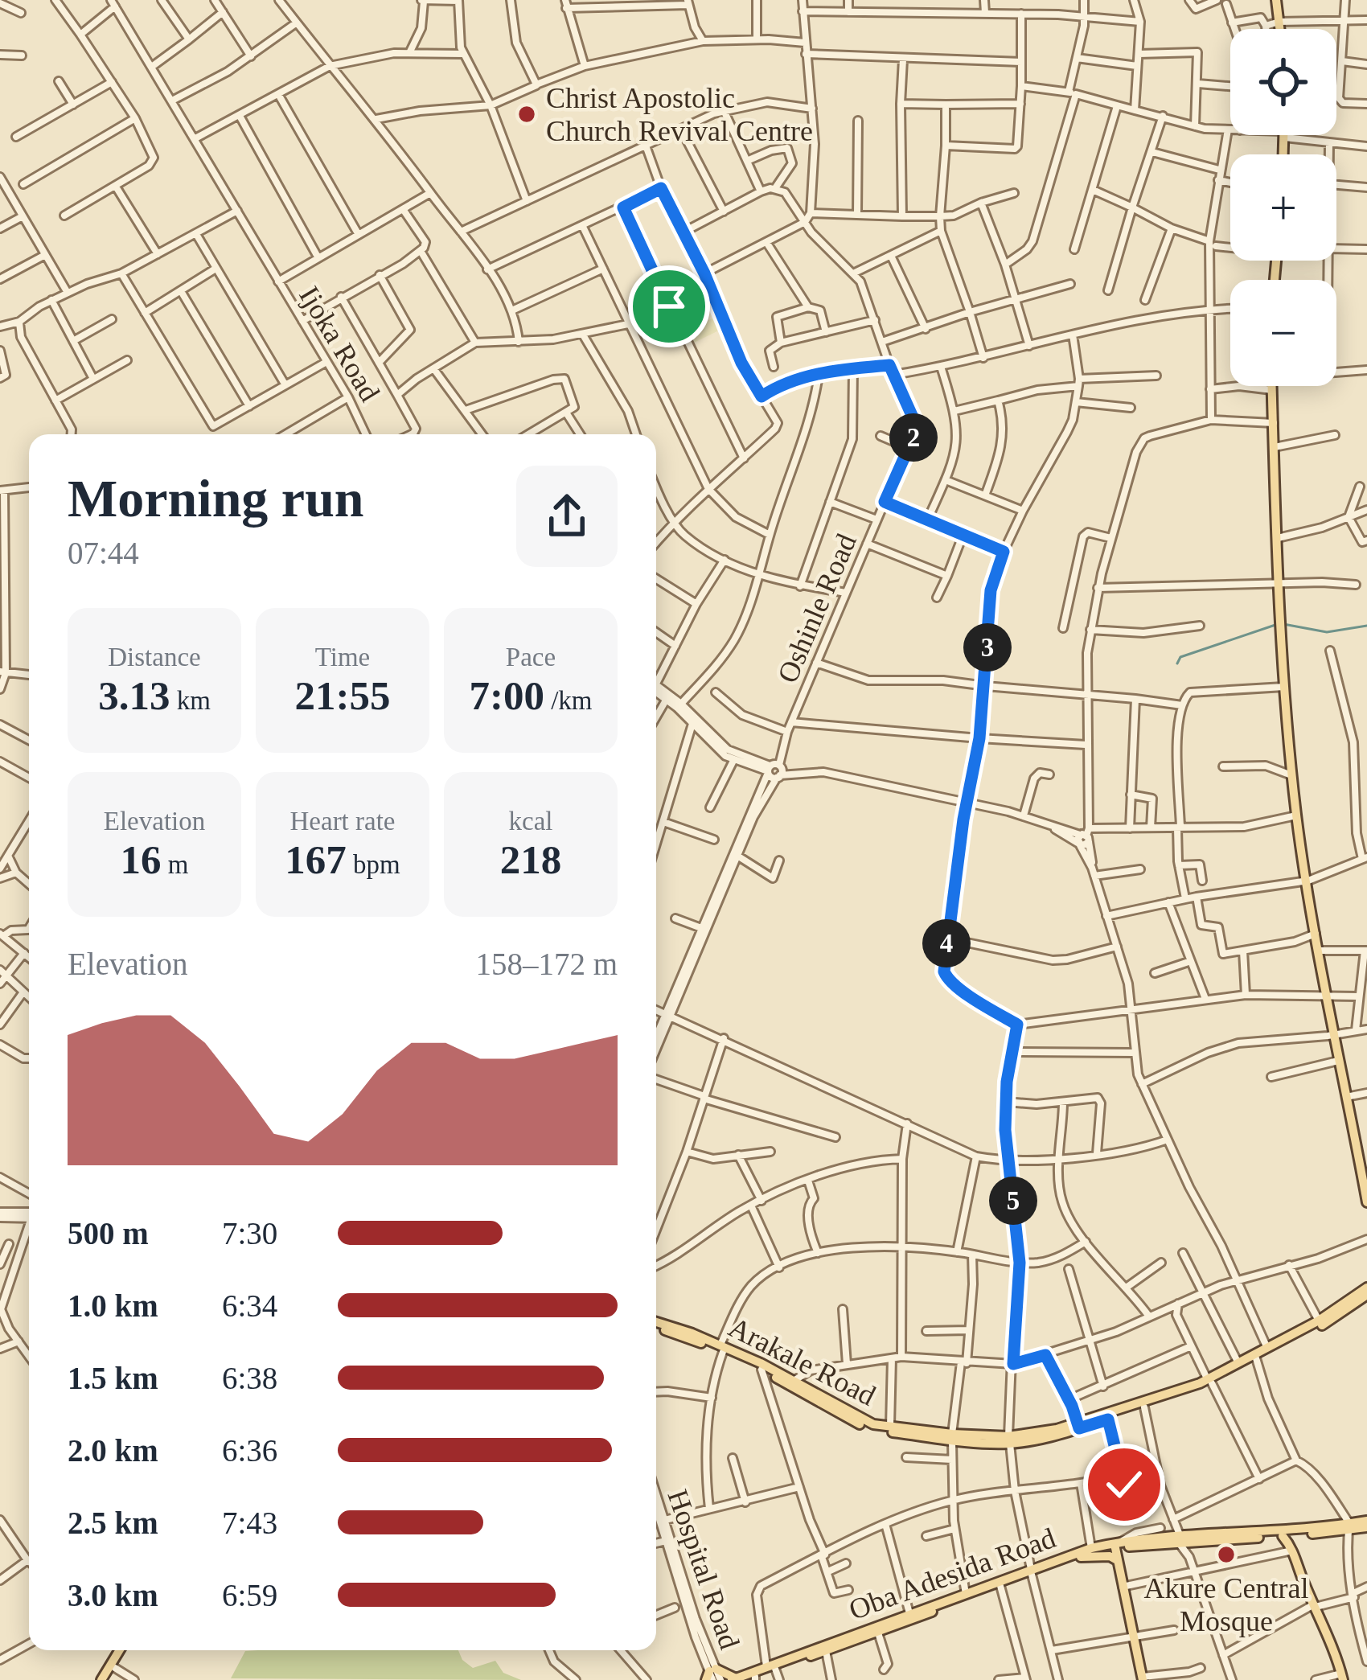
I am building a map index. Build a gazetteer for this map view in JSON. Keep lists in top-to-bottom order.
{
  "streets": {
    "main road": ["Arakale Road", "Oba Adesida Road"],
    "street": ["Ijoka Road", "Oshinle Road", "Hospital Road"]
  },
  "places": ["Christ Apostolic Church Revival Centre", "Akure Central Mosque"],
  "page": {
    "map_buttons": ["+", "−"],
    "pins": [
      "2",
      "3",
      "4",
      "5"
    ],
    "heading": ["Morning run", "07:44"],
    "stats": [
      ["Distance", "3.13 km"],
      ["Time", "21:55"],
      ["Pace", "7:00 /km"],
      ["Elevation", "16 m"],
      ["Heart rate", "167 bpm"],
      ["kcal", "218"]
    ],
    "chart": ["Elevation", "158–172 m"],
    "list": [
      {
        "name": "500 m",
        "note": "7:30"
      },
      {
        "name": "1.0 km",
        "note": "6:34"
      },
      {
        "name": "1.5 km",
        "note": "6:38"
      },
      {
        "name": "2.0 km",
        "note": "6:36"
      },
      {
        "name": "2.5 km",
        "note": "7:43"
      },
      {
        "name": "3.0 km",
        "note": "6:59"
      }
    ]
  }
}
